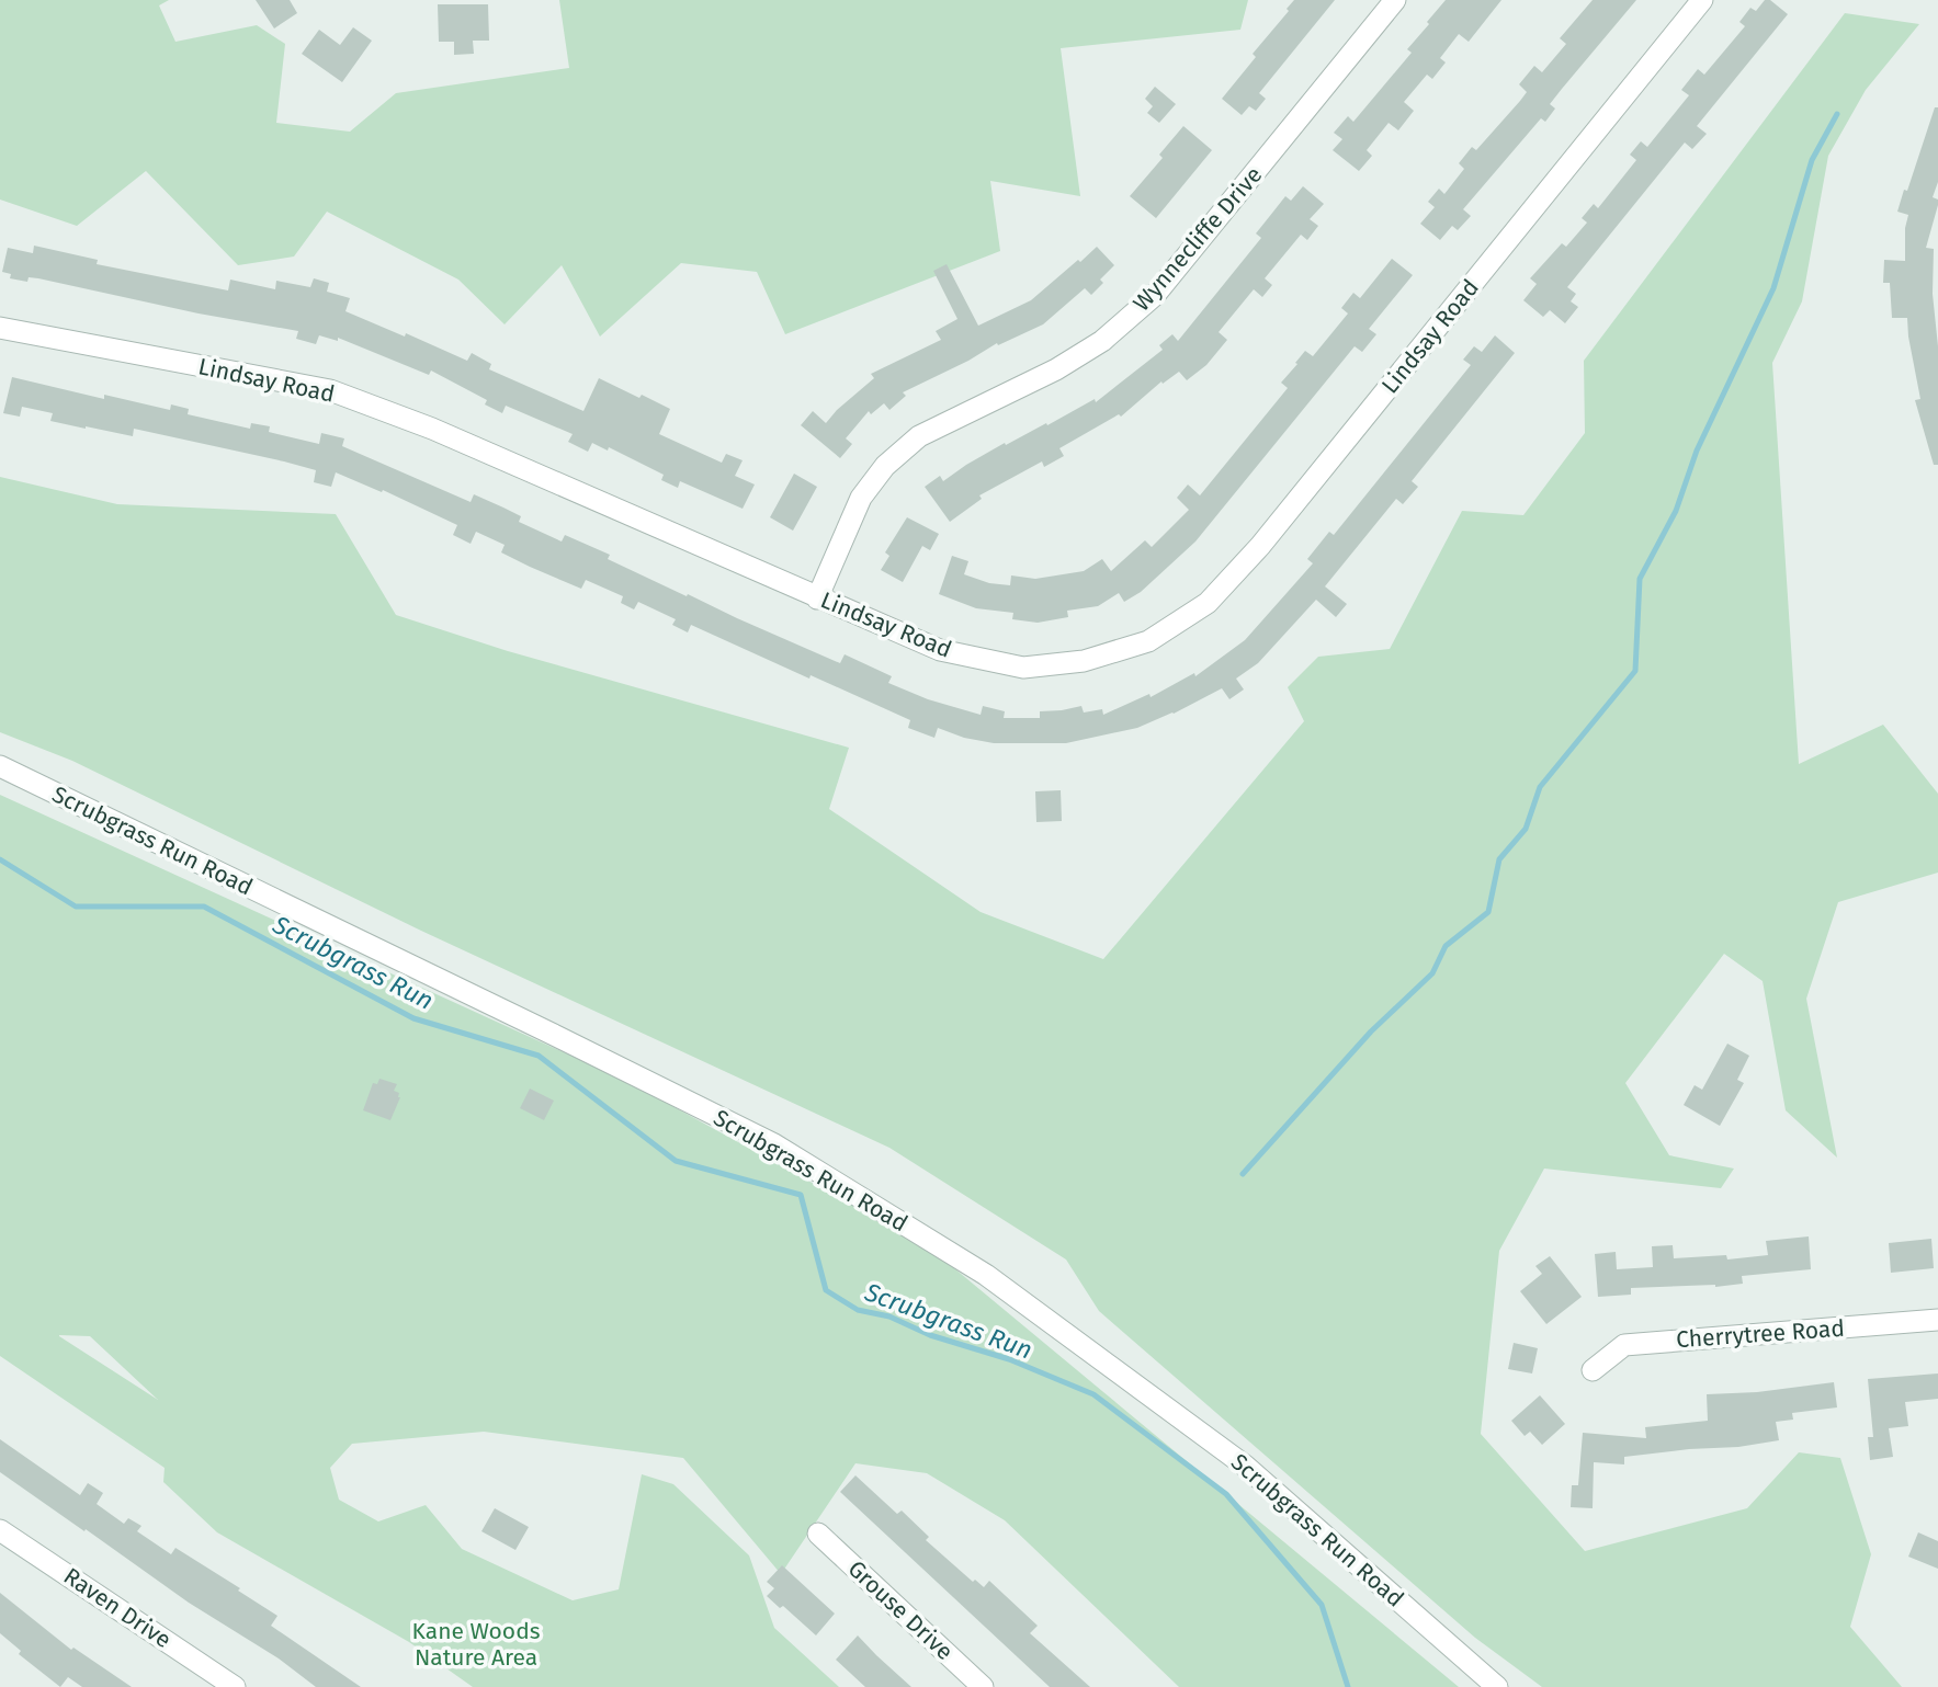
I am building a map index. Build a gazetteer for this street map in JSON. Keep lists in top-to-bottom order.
{
  "streets": {
    "street": [
      "Wynnecliffe Drive",
      "Lindsay Road",
      "Scrubgrass Run Road",
      "Cherrytree Road",
      "Raven Drive",
      "Grouse Drive"
    ]
  },
  "crossings": [
    ["Wynnecliffe Drive", "Lindsay Road"]
  ],
  "water": ["Scrubgrass Run"],
  "parks": ["Kane Woods Nature Area"]
}
